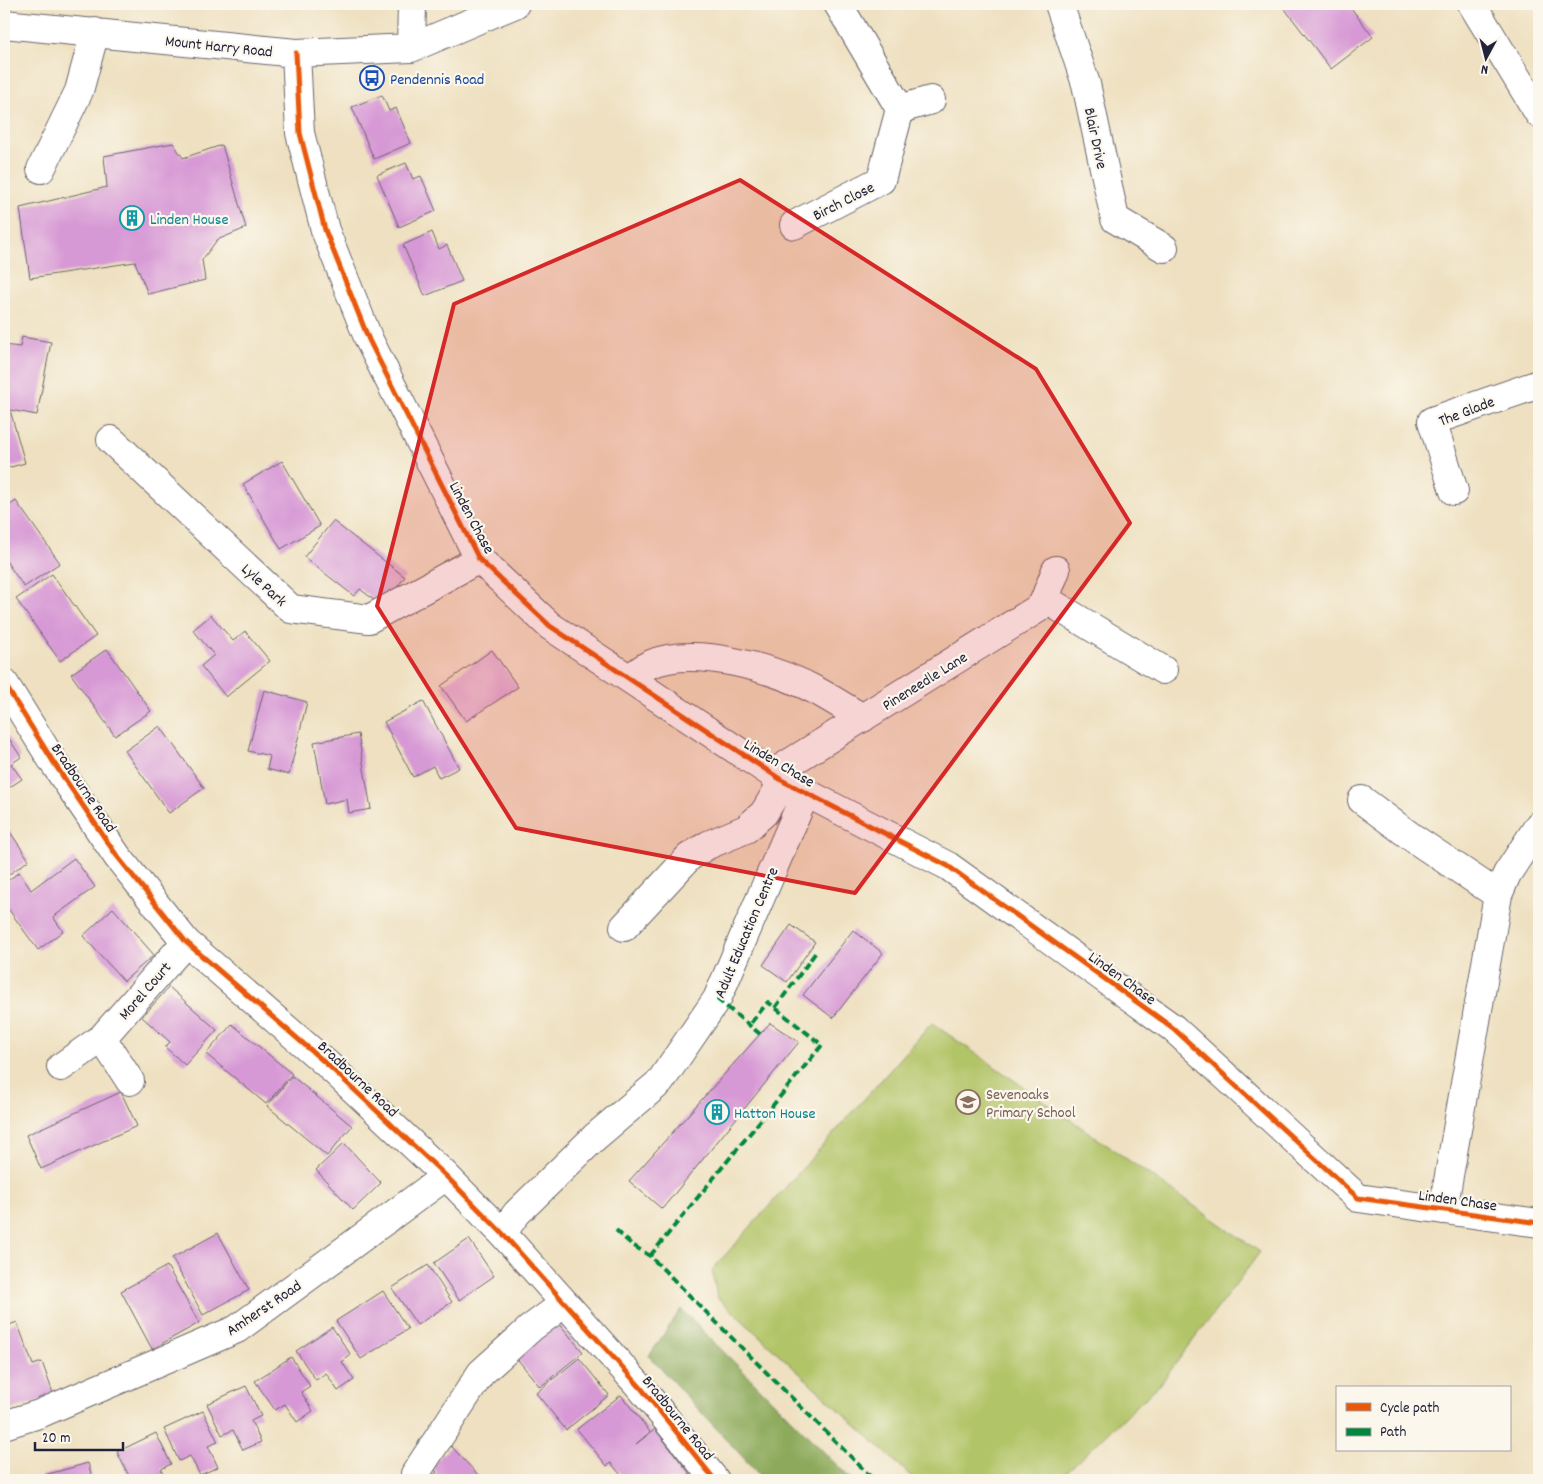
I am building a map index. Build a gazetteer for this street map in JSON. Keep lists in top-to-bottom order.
{
  "streets": {
    "street": [
      "Mount Harry Road",
      "Blair Drive",
      "Birch Close",
      "The Glade",
      "Linden Chase",
      "Lyle Park",
      "Pineneedle Lane",
      "Bradbourne Road",
      "Adult Education Centre",
      "Morel Court",
      "Amherst Road"
    ]
  },
  "crossings": [
    ["Mount Harry Road", "Linden Chase"],
    ["Linden Chase", "Lyle Park"],
    ["Linden Chase", "Pineneedle Lane"],
    ["Linden Chase", "Adult Education Centre"],
    ["Pineneedle Lane", "Adult Education Centre"],
    ["Bradbourne Road", "Adult Education Centre"],
    ["Bradbourne Road", "Morel Court"],
    ["Bradbourne Road", "Amherst Road"]
  ],
  "places": {
    "bus stop": ["Pendennis Road"],
    "building": ["Linden House", "Hatton House"],
    "school or university": ["Sevenoaks Primary School"]
  },
  "legend": ["Cycle path", "Path"],
  "scale_bar": "20 m",
  "north": "bottom"
}
